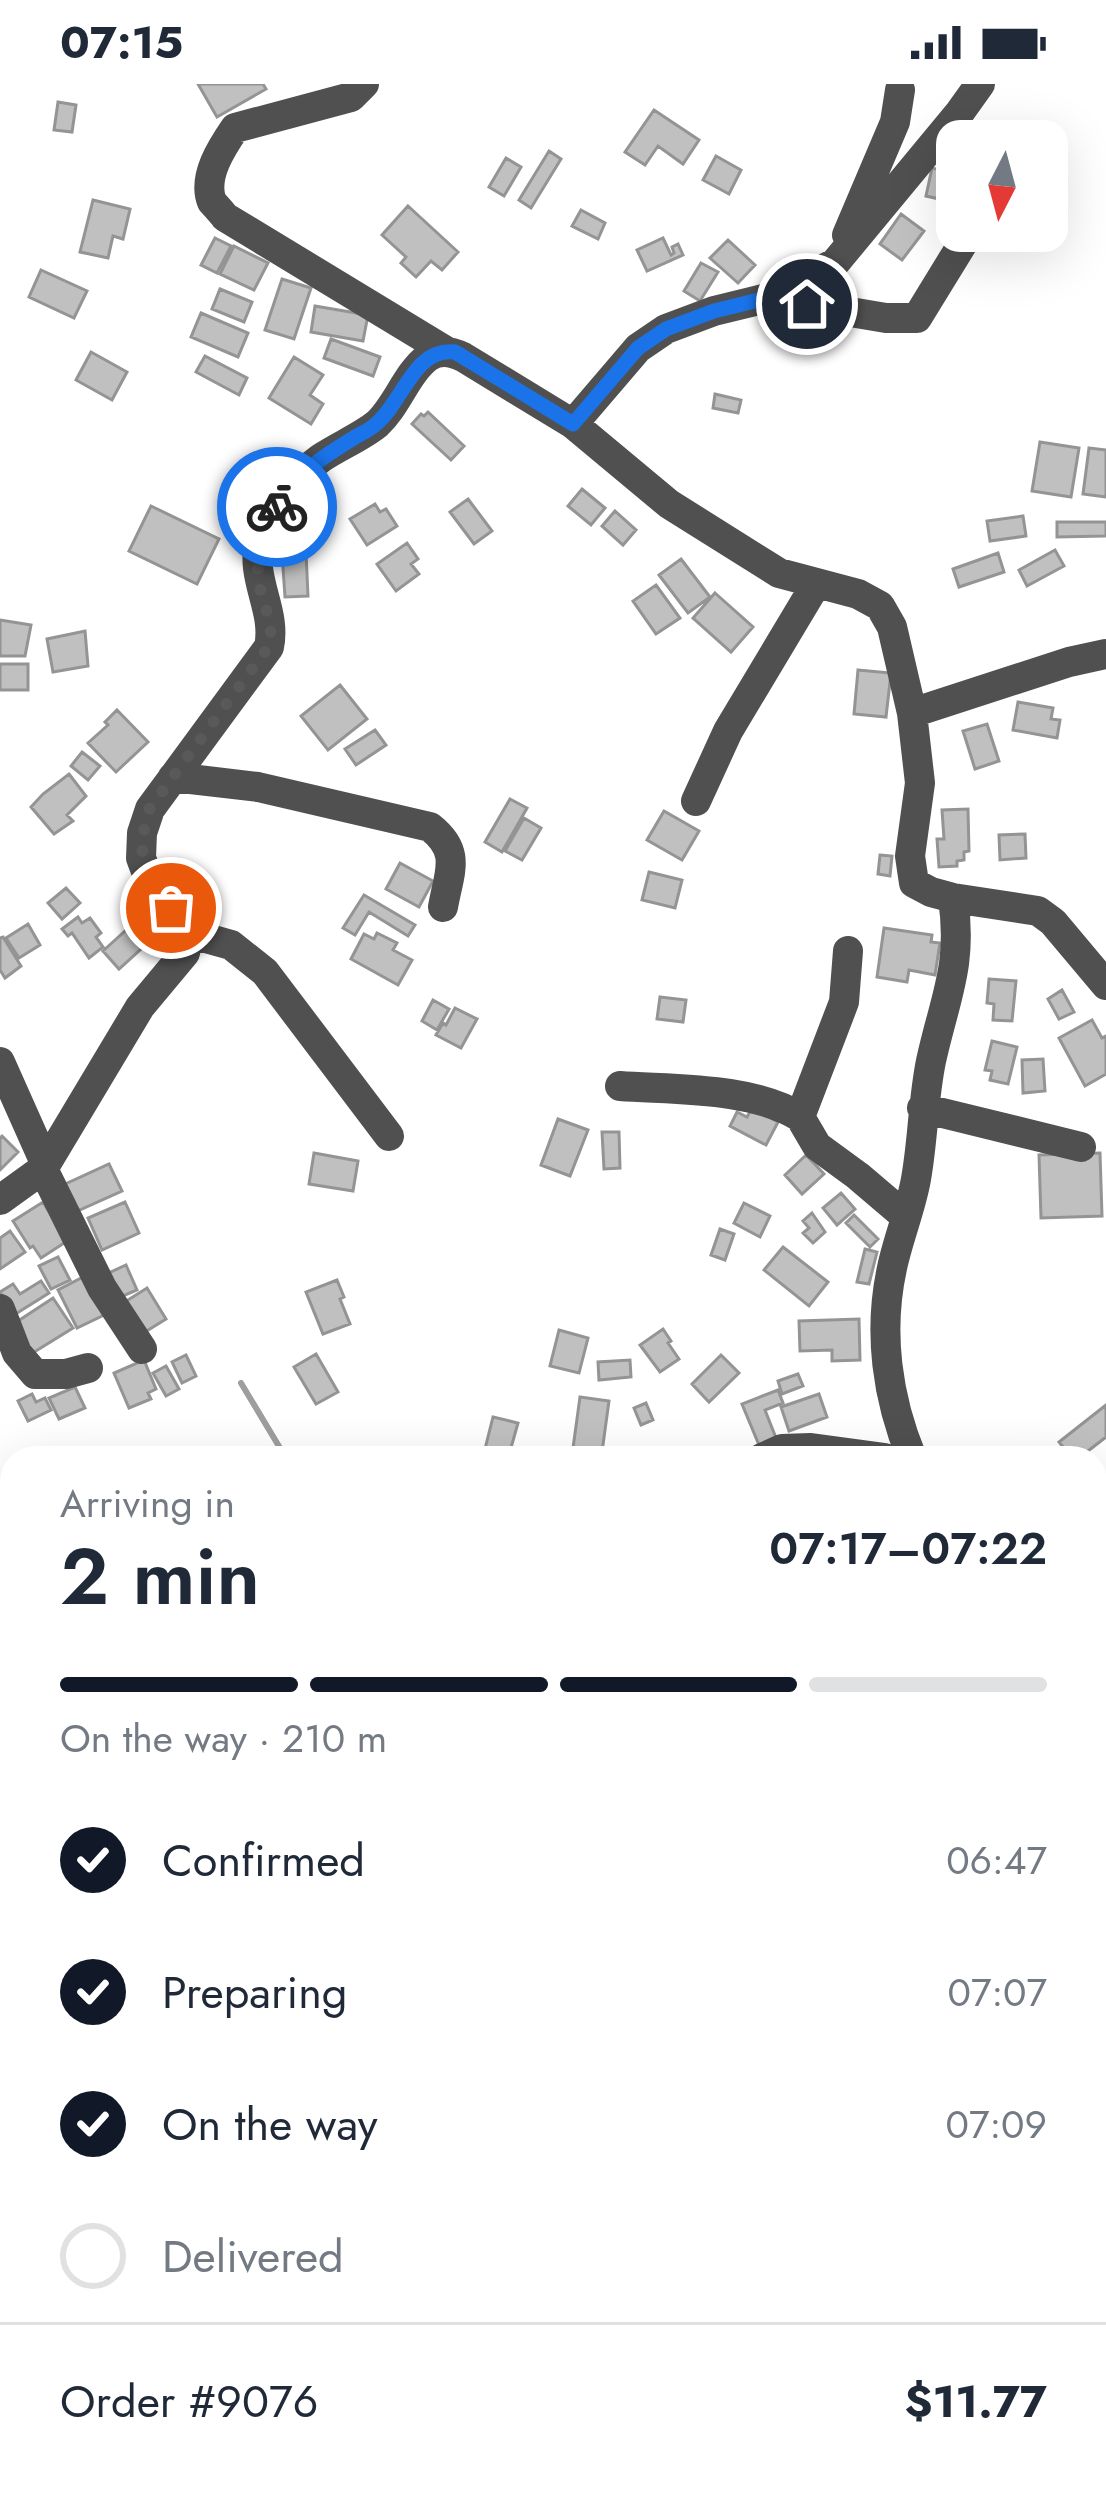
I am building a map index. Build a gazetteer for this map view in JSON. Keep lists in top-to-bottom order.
{
  "north": "bottom",
  "page": {
    "status": "07:15",
    "heading": ["2 min", "Arriving in", "07:17–07:22"],
    "panel": ["Order #9076", "$11.77"],
    "bar": "On the way · 210 m",
    "list": [
      ["Confirmed", "06:47"],
      ["Preparing", "07:07"],
      ["On the way", "07:09"],
      "Delivered"
    ]
  }
}
